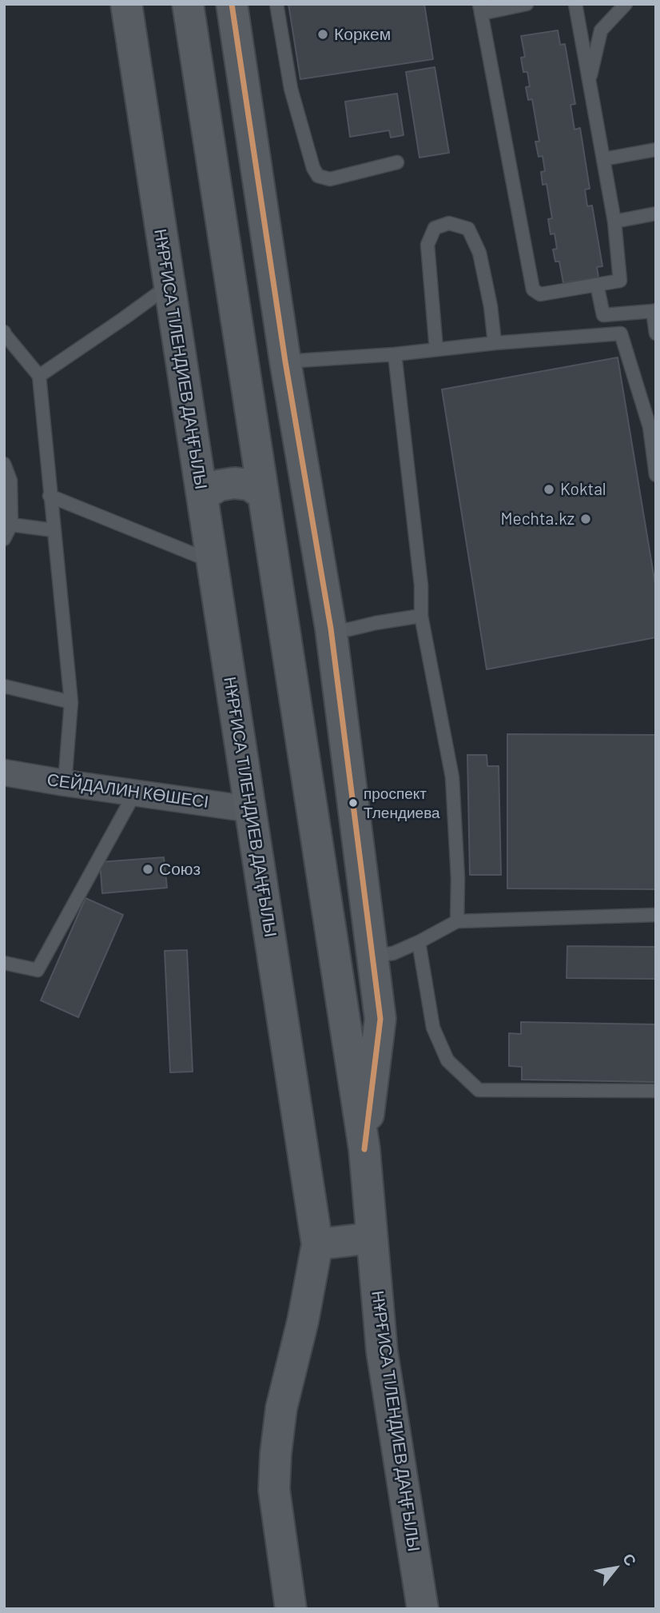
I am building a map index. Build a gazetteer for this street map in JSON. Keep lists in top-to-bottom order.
{
  "streets": {
    "main road": ["НҰРҒИСА ТІЛЕНДИЕВ ДАҢҒЫЛЫ"],
    "street": ["СЕЙДАЛИН КӨШЕСІ"]
  },
  "crossings": [
    ["НҰРҒИСА ТІЛЕНДИЕВ ДАҢҒЫЛЫ", "СЕЙДАЛИН КӨШЕСІ"]
  ],
  "places": [
    "Коркем",
    "Koktal",
    "Mechta.kz",
    "проспект Тлендиева",
    "Союз"
  ],
  "north": "top right"
}
